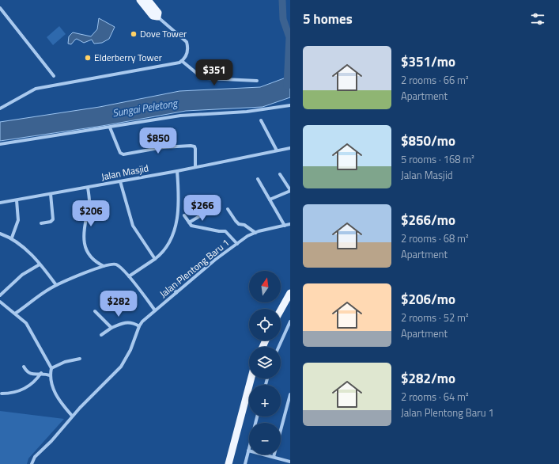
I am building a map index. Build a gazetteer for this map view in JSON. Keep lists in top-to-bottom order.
{
  "streets": {
    "street": ["Jalan Masjid", "Jalan Plentong Baru 1"]
  },
  "water": ["Sungai Peletong"],
  "places": ["Dove Tower", "Elderberry Tower"],
  "north": "top",
  "page": {
    "heading": "5 homes",
    "list": [
      {
        "name": "$351/mo",
        "note": "2 rooms · 66 m² · Apartment"
      },
      {
        "name": "$850/mo",
        "note": "5 rooms · 168 m² · Jalan Masjid"
      },
      {
        "name": "$266/mo",
        "note": "2 rooms · 68 m² · Apartment"
      },
      {
        "name": "$206/mo",
        "note": "2 rooms · 52 m² · Apartment"
      },
      {
        "name": "$282/mo",
        "note": "2 rooms · 64 m² · Jalan Plentong Baru 1"
      }
    ],
    "price": [
      "$351",
      "$850",
      "$266",
      "$206",
      "$282"
    ],
    "map_buttons": ["+", "−"]
  }
}
